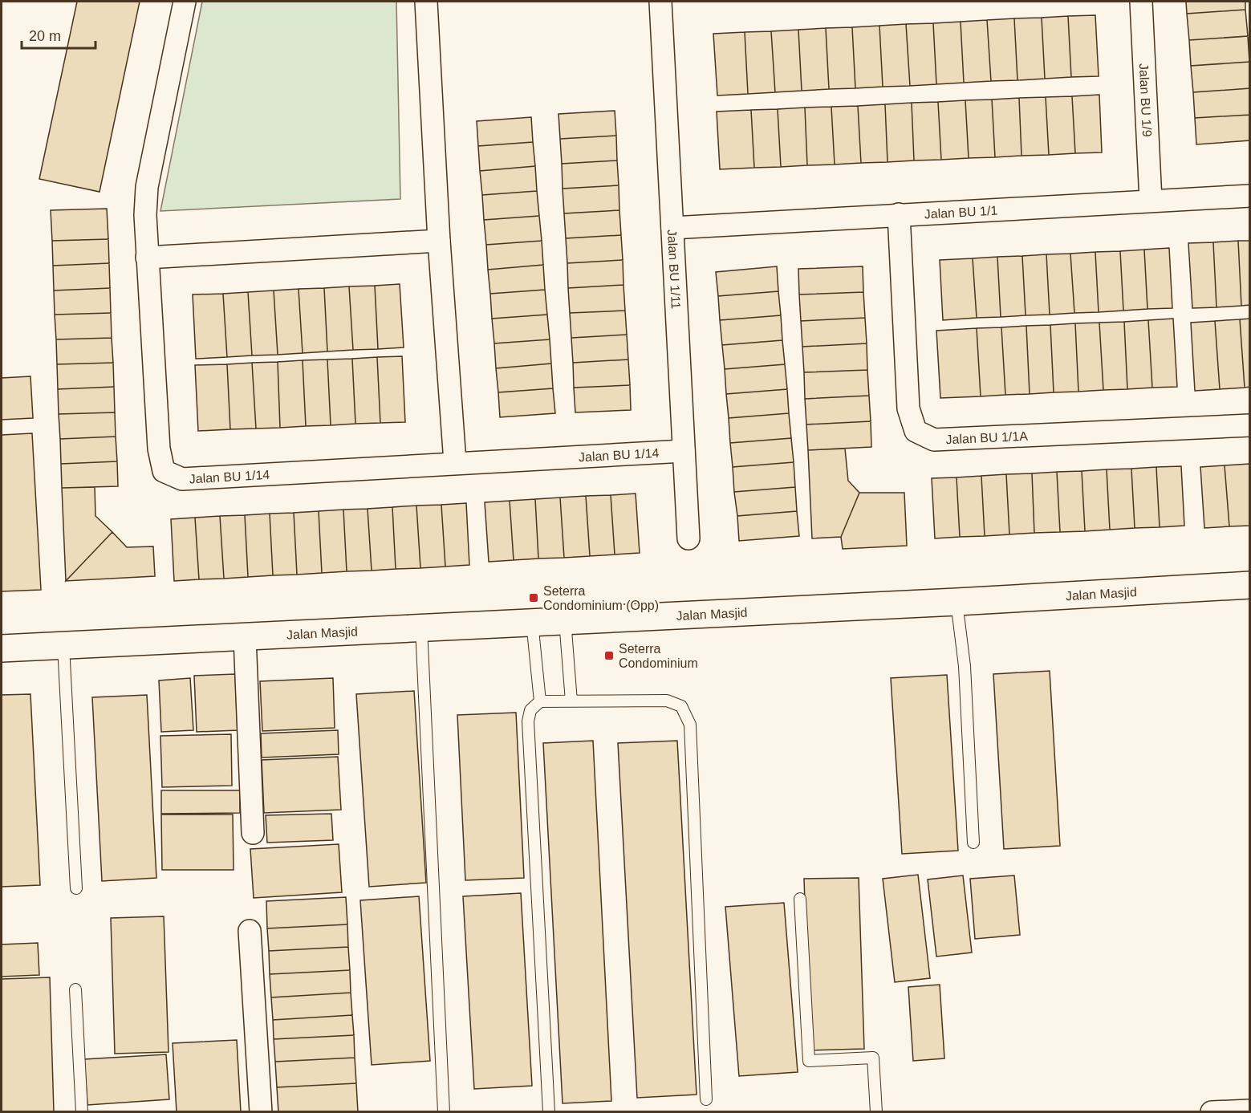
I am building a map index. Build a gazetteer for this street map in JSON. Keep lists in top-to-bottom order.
{
  "streets": {
    "street": [
      "Jalan BU 1/9",
      "Jalan BU 1/1",
      "Jalan BU 1/11",
      "Jalan BU 1/1A",
      "Jalan BU 1/14",
      "Jalan Masjid"
    ]
  },
  "crossings": [
    ["Jalan BU 1/9", "Jalan BU 1/1"],
    ["Jalan BU 1/1", "Jalan BU 1/11"],
    ["Jalan BU 1/1", "Jalan BU 1/1A"],
    ["Jalan BU 1/11", "Jalan BU 1/14"]
  ],
  "places": {
    "transit": ["Seterra Condominium (Opp)", "Seterra Condominium"]
  },
  "scale_bar": "20 m"
}
